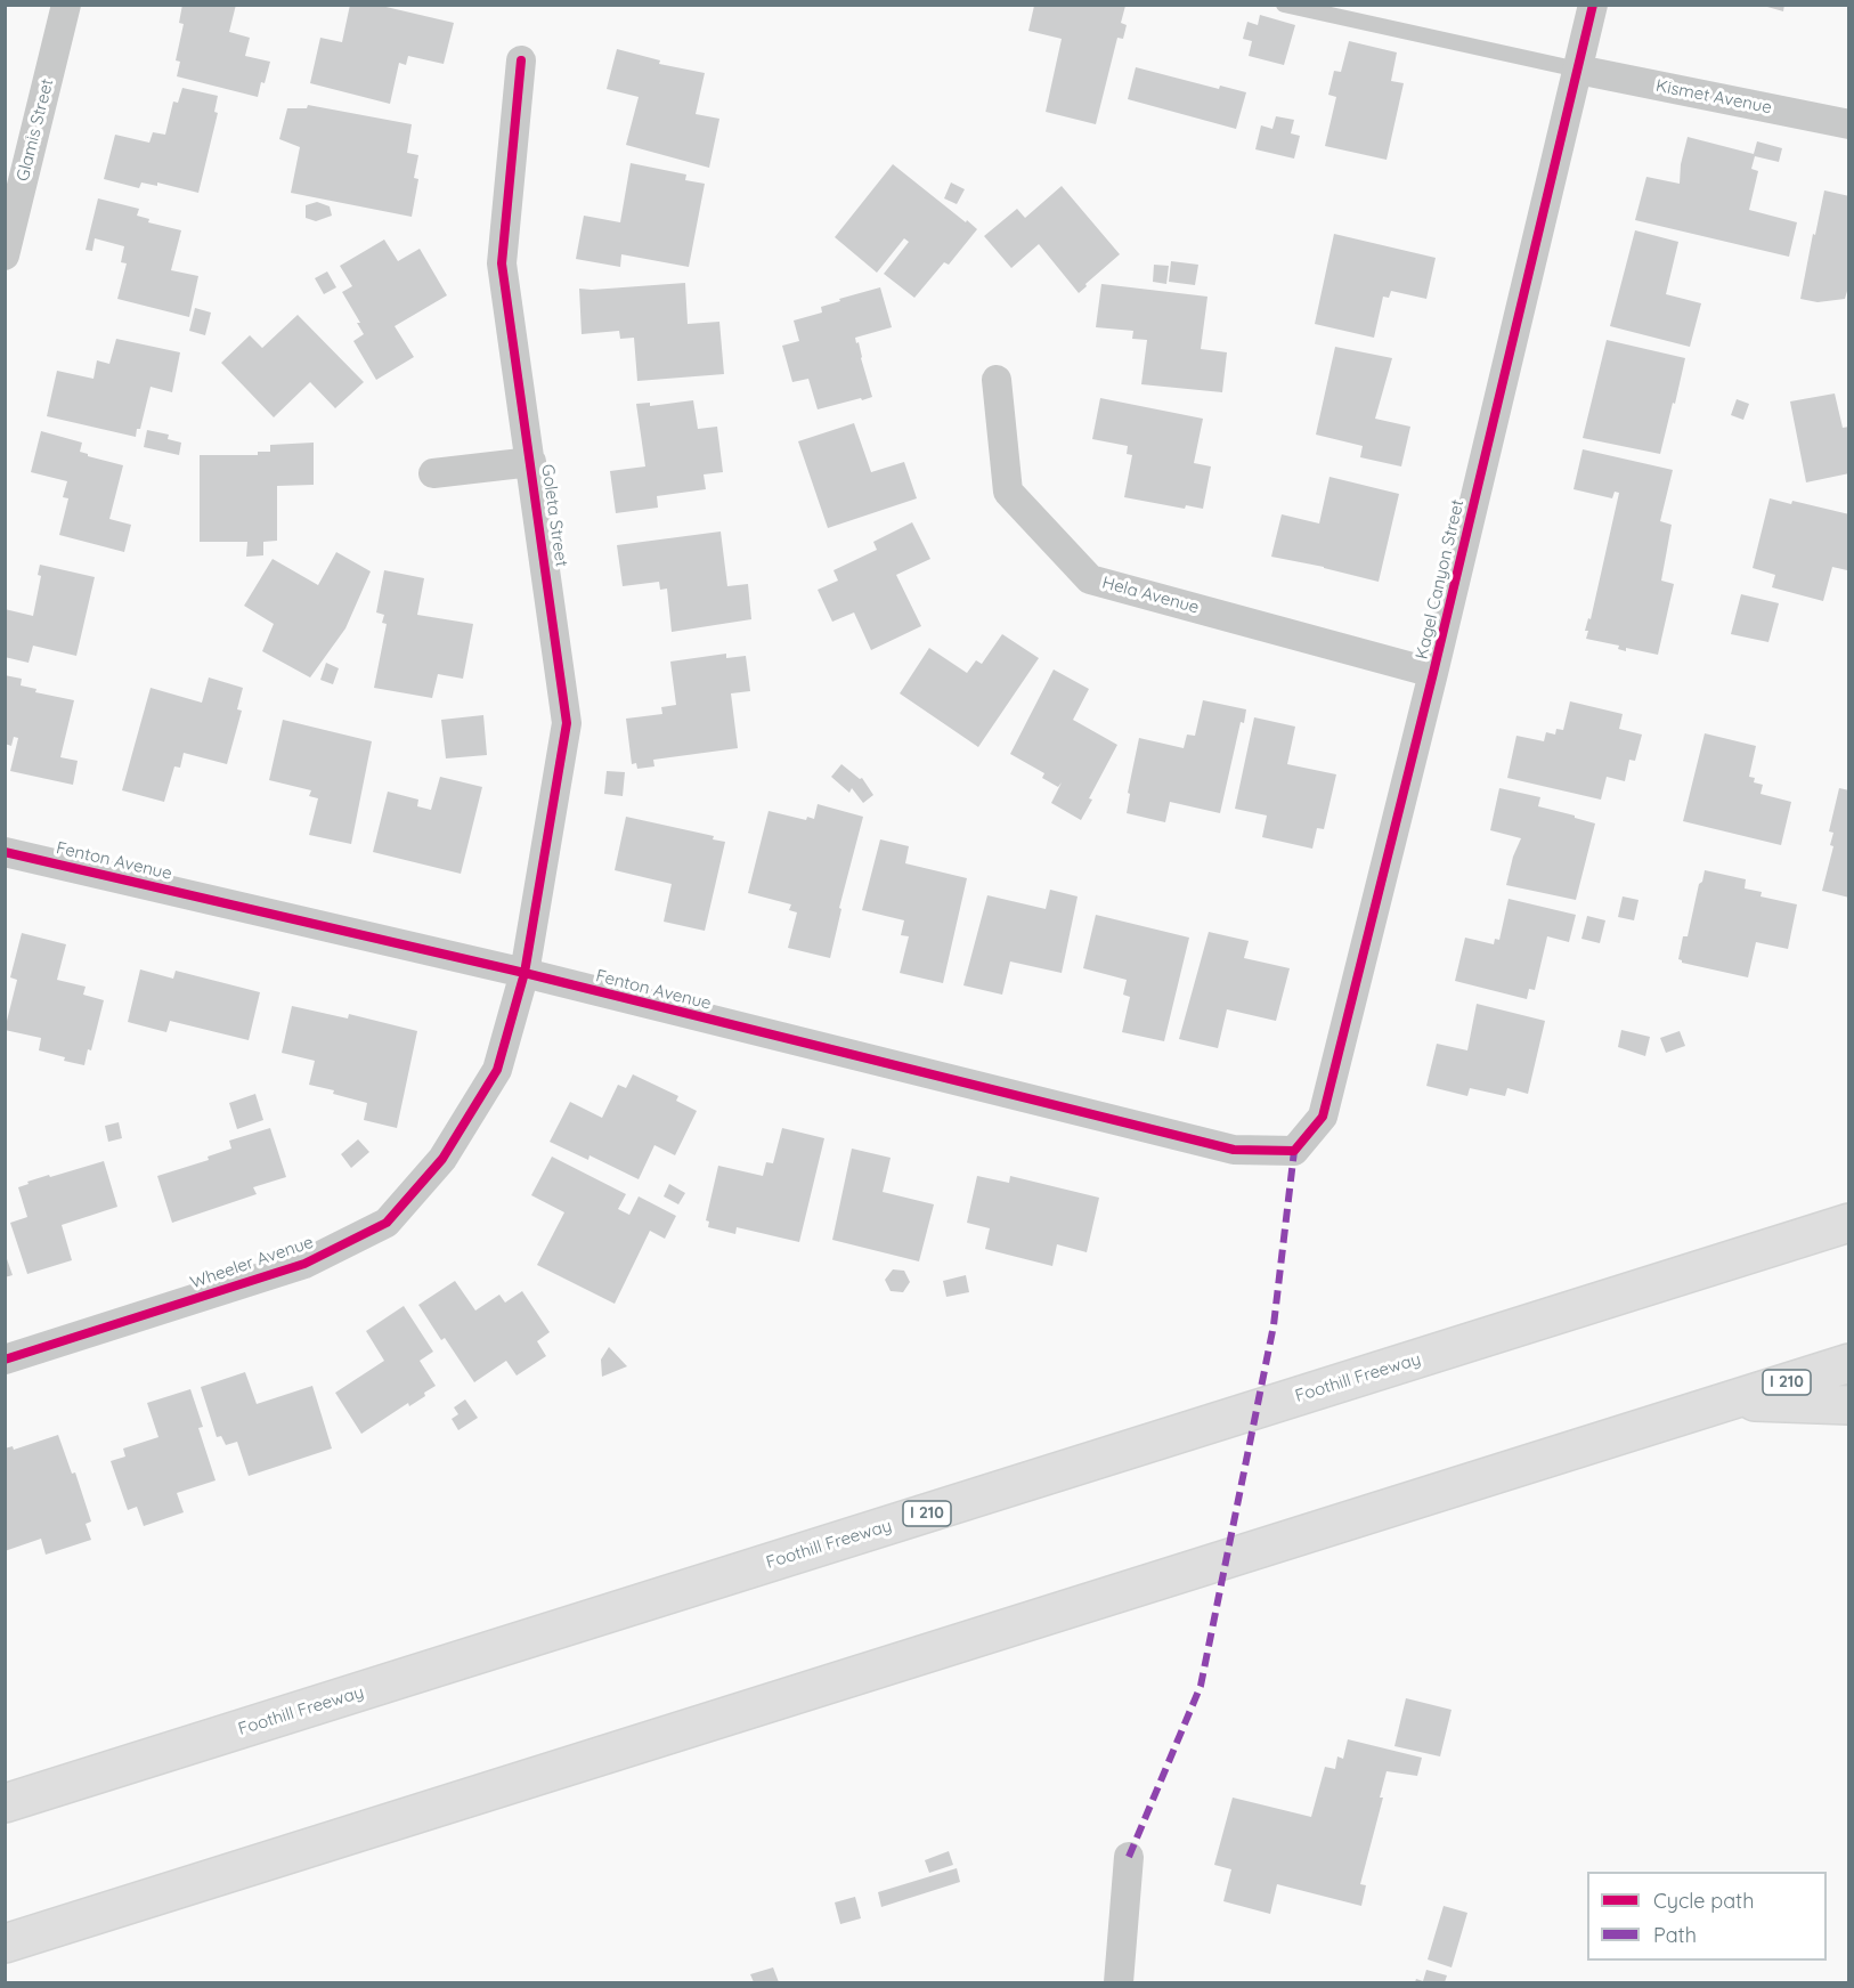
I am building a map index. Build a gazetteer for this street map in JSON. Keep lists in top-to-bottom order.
{
  "streets": {
    "highway": ["Foothill Freeway", "I 210"],
    "street": [
      "Kismet Avenue",
      "Glamis Street",
      "Goleta Street",
      "Kagel Canyon Street",
      "Hela Avenue",
      "Fenton Avenue",
      "Wheeler Avenue"
    ]
  },
  "crossings": [
    ["Kismet Avenue", "Kagel Canyon Street"],
    ["Goleta Street", "Fenton Avenue"],
    ["Goleta Street", "Wheeler Avenue"],
    ["Kagel Canyon Street", "Hela Avenue"],
    ["Kagel Canyon Street", "Fenton Avenue"],
    ["Fenton Avenue", "Wheeler Avenue"]
  ],
  "legend": ["Cycle path", "Path"]
}
